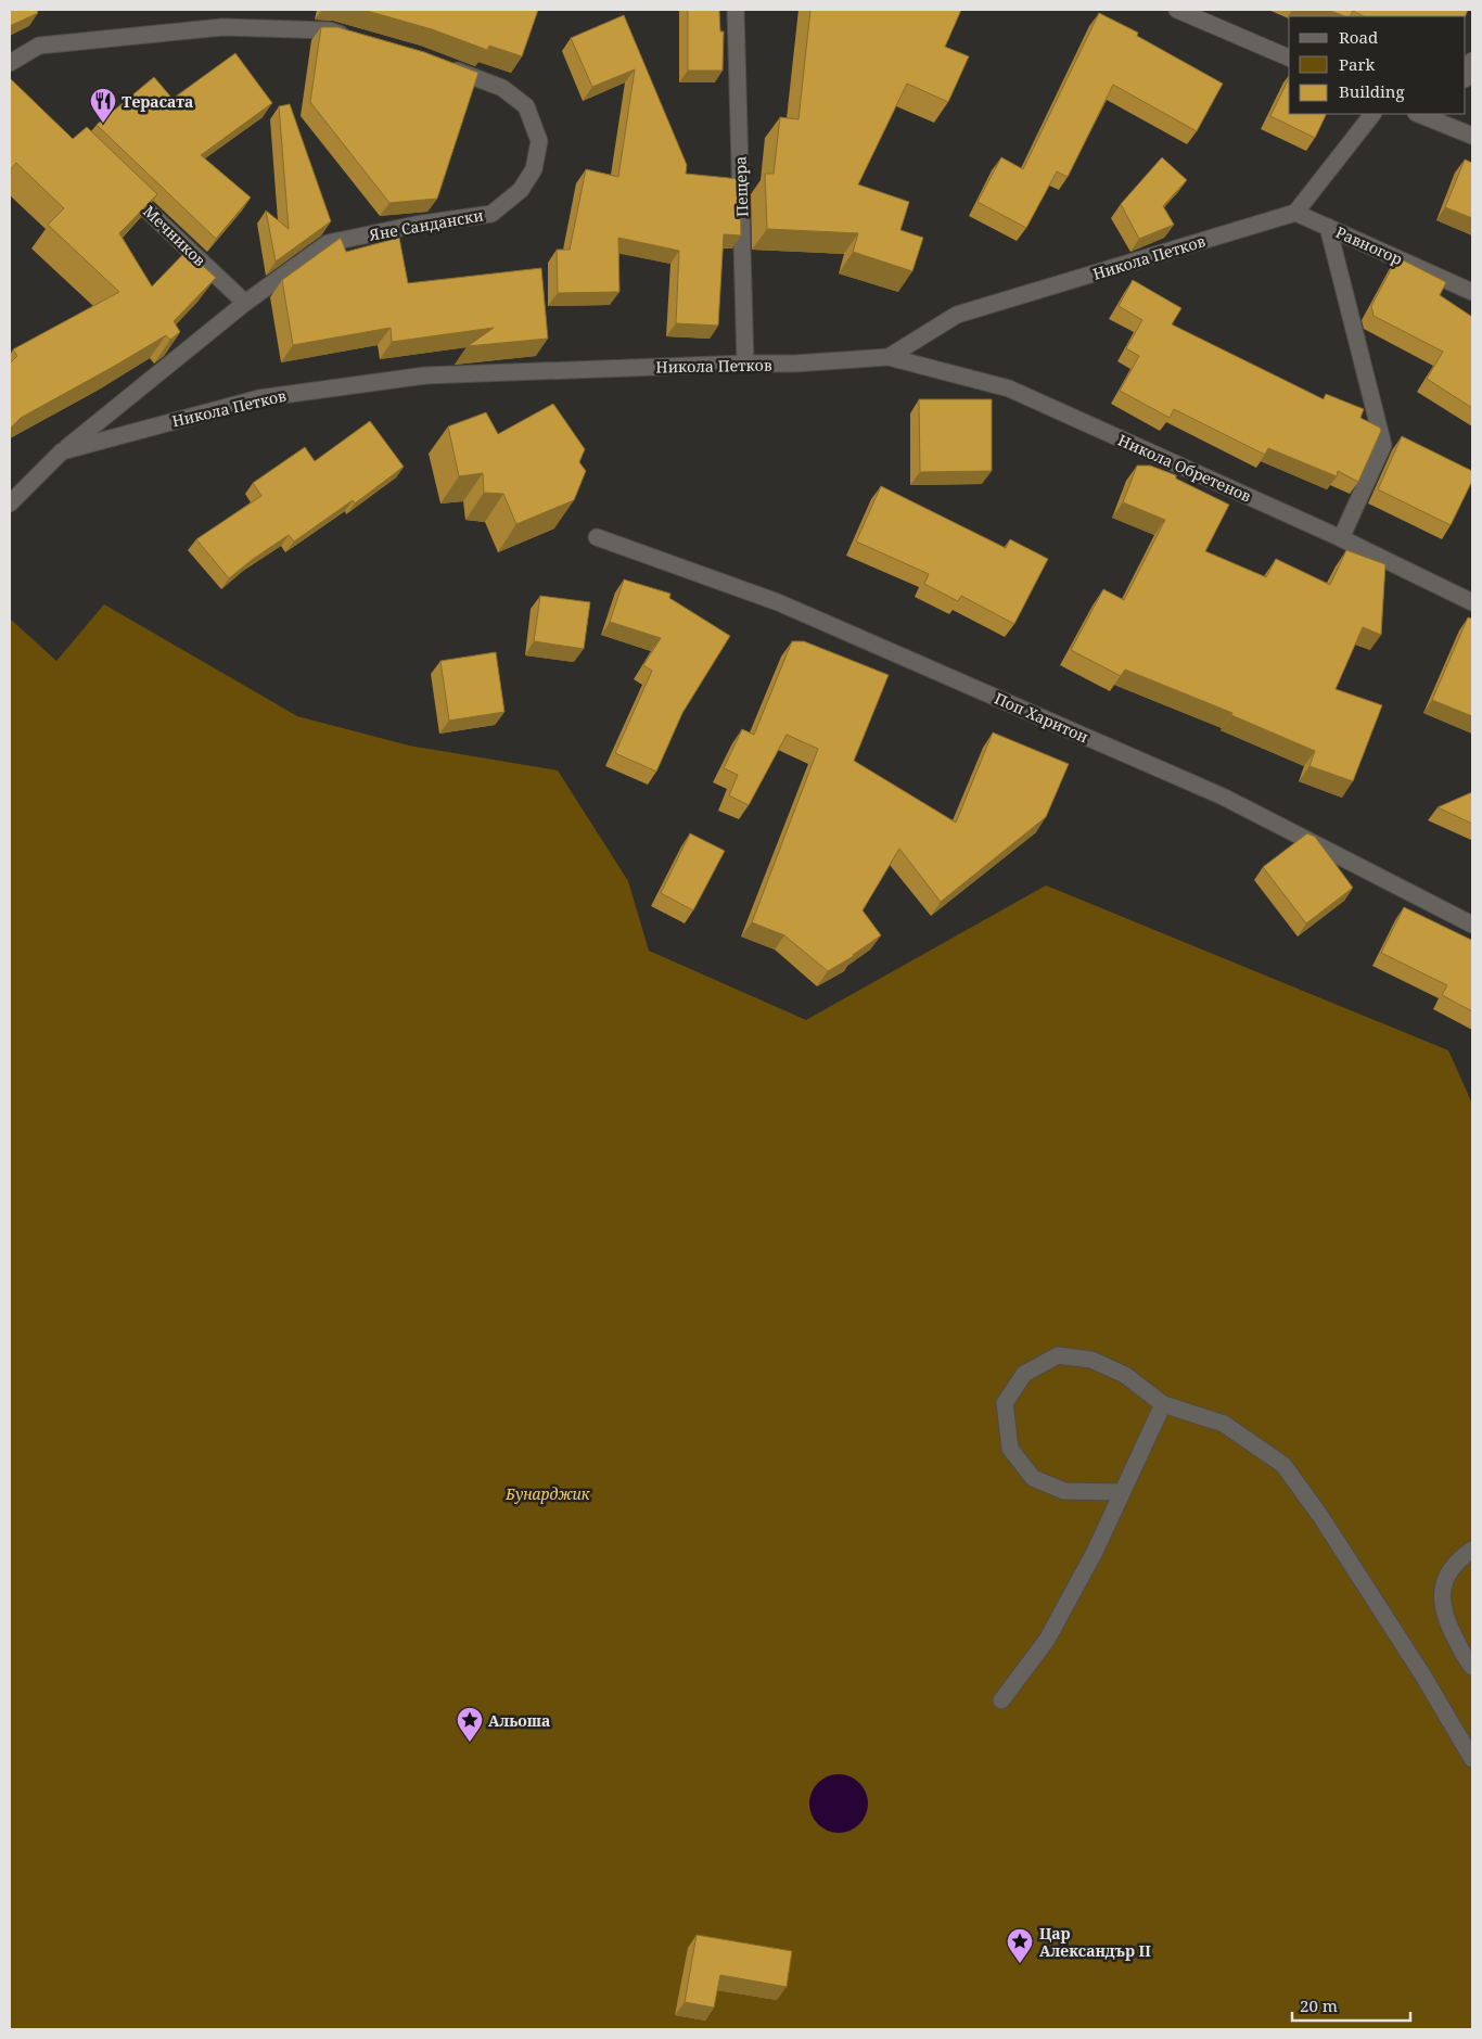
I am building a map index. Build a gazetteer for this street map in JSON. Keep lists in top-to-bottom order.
{
  "streets": {
    "street": [
      "Пещера",
      "Яне Сандански",
      "Мечников",
      "Равногор",
      "Никола Петков",
      "Никола Обретенов",
      "Поп Харитон"
    ]
  },
  "crossings": [
    ["Пещера", "Никола Петков"],
    ["Яне Сандански", "Мечников"],
    ["Яне Сандански", "Никола Петков"],
    ["Равногор", "Никола Петков"],
    ["Никола Петков", "Никола Обретенов"]
  ],
  "parks": ["Бунарджик"],
  "places": {
    "restaurant": ["Терасата"],
    "place": ["Альоша", "Цар Александър II"]
  },
  "legend": ["Road", "Park", "Building"],
  "scale_bar": "20 m"
}
